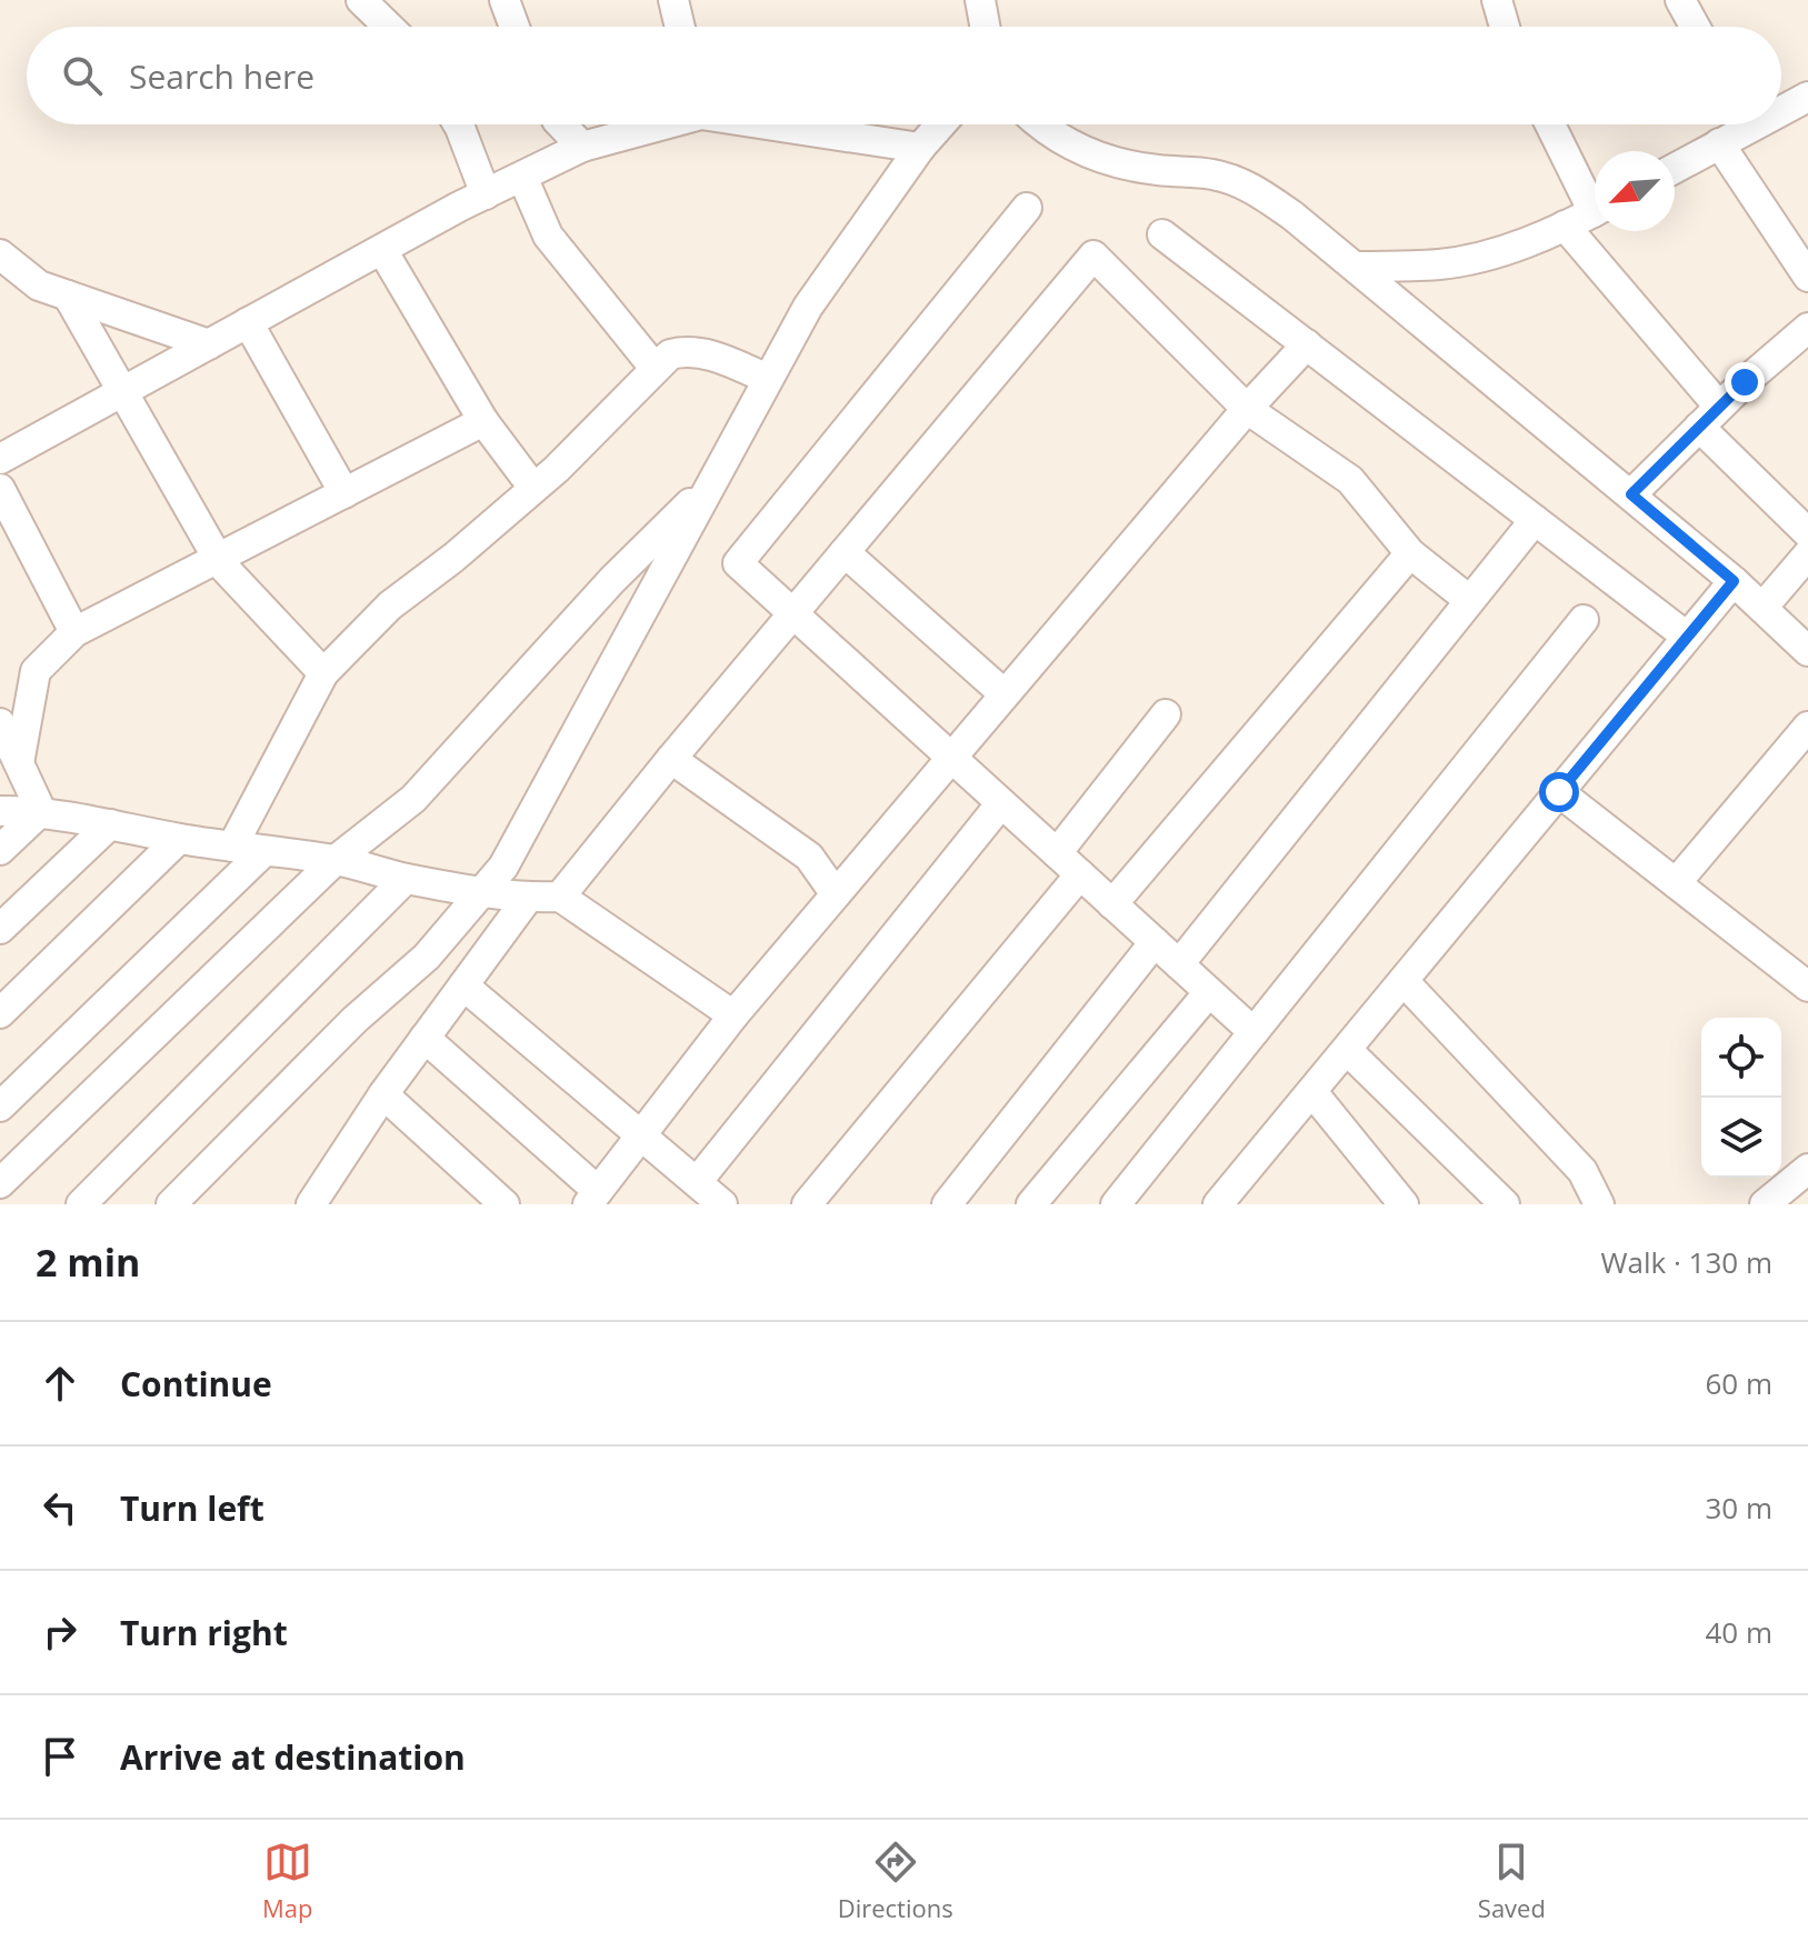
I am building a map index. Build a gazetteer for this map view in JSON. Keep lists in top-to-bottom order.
{
  "north": "bottom left",
  "page": {
    "search": "Search here",
    "heading": ["2 min", "Walk · 130 m"],
    "list": [
      ["Continue", "60 m"],
      ["Turn left", "30 m"],
      ["Turn right", "40 m"],
      "Arrive at destination"
    ],
    "nav": ["Map", "Directions", "Saved"]
  }
}
